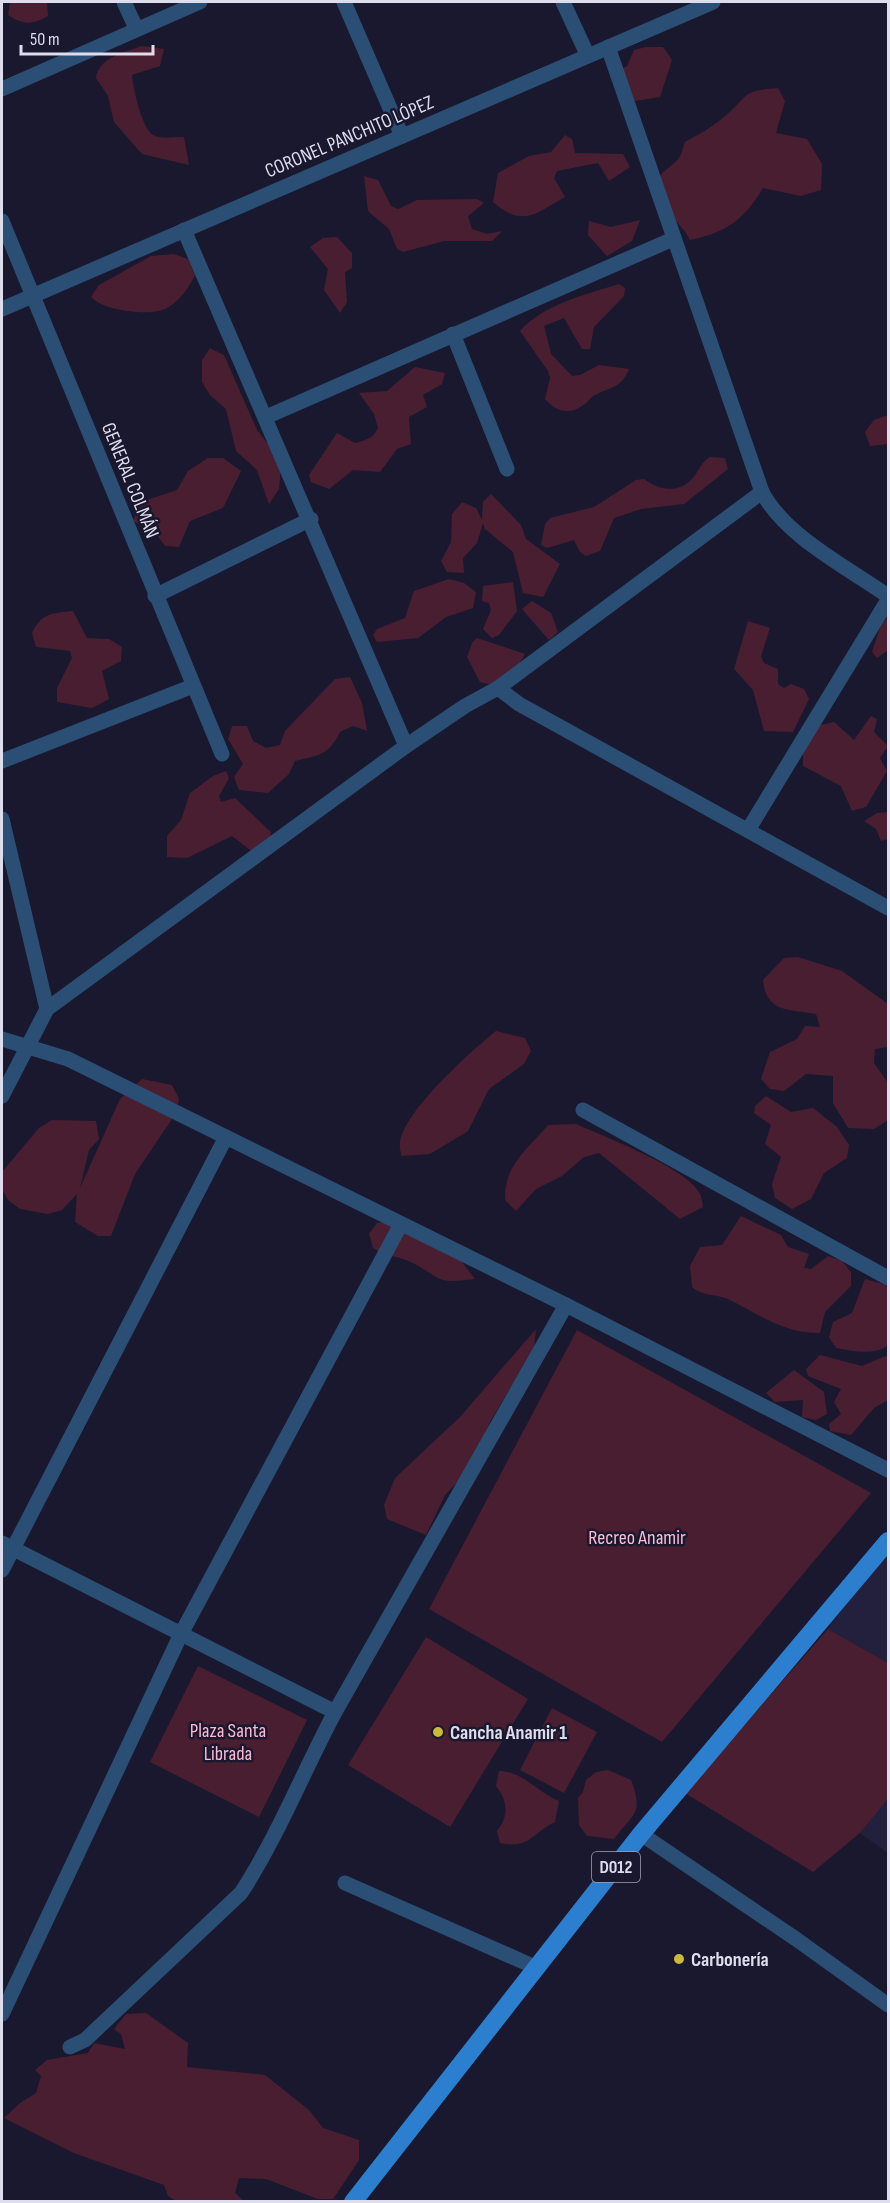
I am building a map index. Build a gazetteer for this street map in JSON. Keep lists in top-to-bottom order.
{
  "streets": {
    "main road": ["D012"],
    "street": ["CORONEL PANCHITO LÓPEZ", "GENERAL COLMÁN"]
  },
  "crossings": [
    ["CORONEL PANCHITO LÓPEZ", "GENERAL COLMÁN"]
  ],
  "parks": ["Recreo Anamir", "Plaza Santa Librada"],
  "places": ["Cancha Anamir 1", "Carbonería"],
  "scale_bar": "50 m"
}
